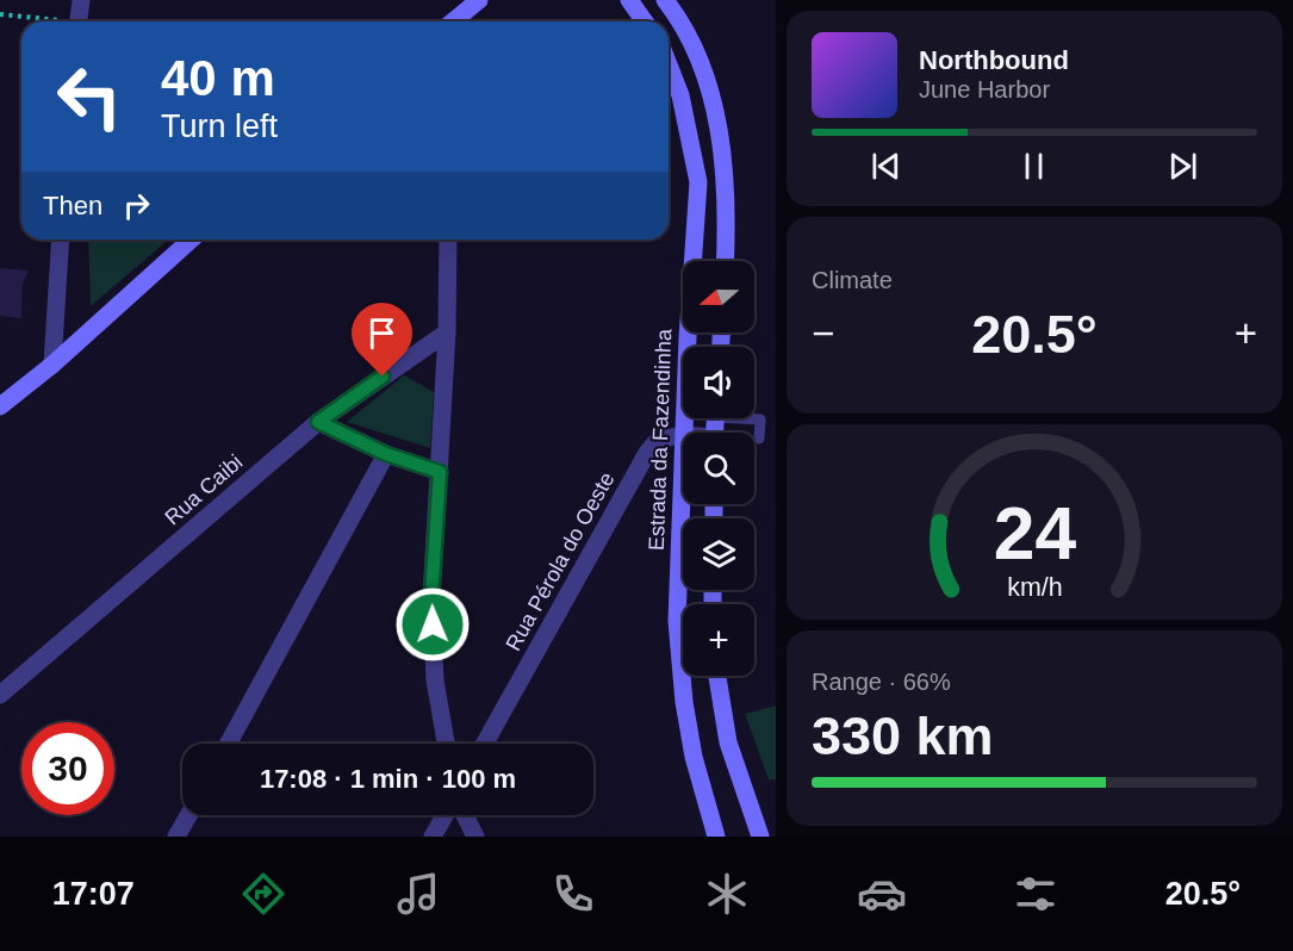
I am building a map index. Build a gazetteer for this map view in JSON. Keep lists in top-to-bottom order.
{
  "streets": {
    "main road": ["Estrada da Fazendinha"],
    "street": ["Rua Caibi", "Rua Pérola do Oeste"]
  },
  "crossings": [
    ["Estrada da Fazendinha", "Rua Pérola do Oeste"]
  ],
  "north": "left",
  "page": {
    "turn": ["40 m", "Turn left"],
    "song": ["Northbound", "June Harbor"],
    "then": "Then",
    "tile": [
      "Climate",
      ["Range · 66%", "330 km"]
    ],
    "map_buttons": "+",
    "heat": ["−", "20.5°", "+"],
    "limit": "30",
    "trip": "17:08 · 1 min · 100 m",
    "tabs": ["17:07", "20.5°"],
    "gauge": ["24", "km/h"]
  }
}
